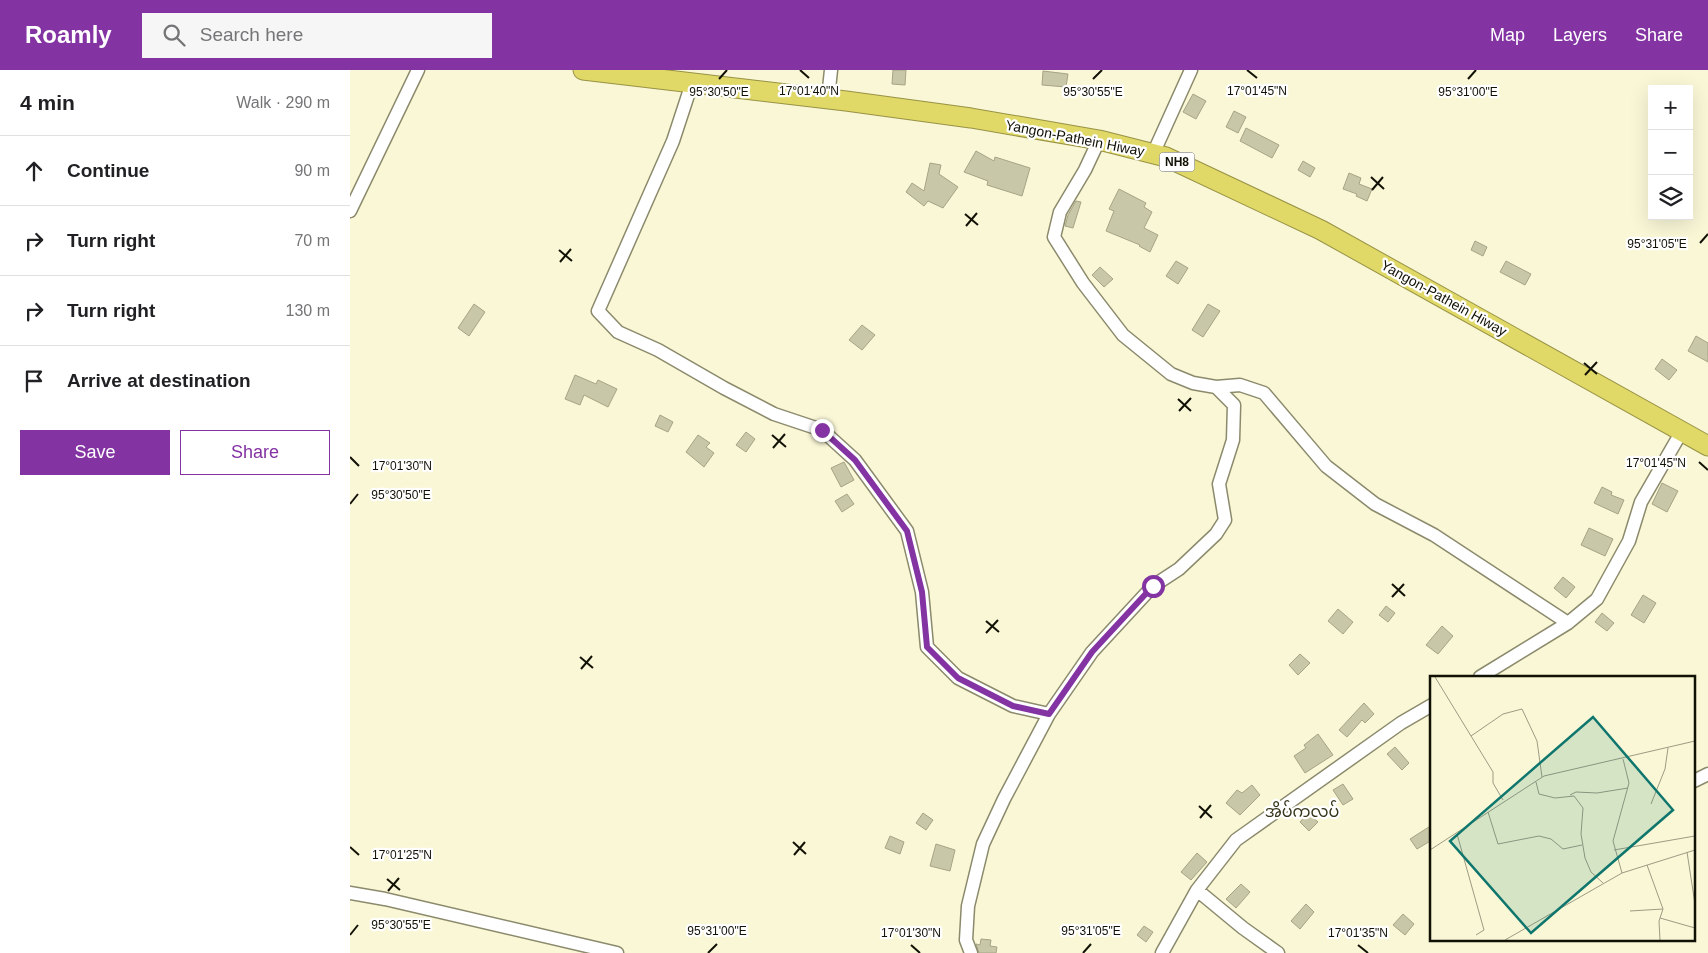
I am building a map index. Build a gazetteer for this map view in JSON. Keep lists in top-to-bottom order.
{
  "streets": {
    "highway": ["Yangon-Pathein Hiway", "NH8"]
  },
  "districts": ["အိပ်ကလပ်"],
  "page": {
    "header": "Roamly",
    "search": "Search here",
    "nav": ["Map", "Layers", "Share"],
    "heading": ["4 min", "Walk · 290 m"],
    "map_buttons": ["+", "−"],
    "list": [
      ["Continue", "90 m"],
      ["Turn right", "70 m"],
      ["Turn right", "130 m"],
      "Arrive at destination"
    ],
    "buttons": ["Save", "Share"]
  },
  "coordinates": [
    "17°01'40\"N",
    "17°01'45\"N",
    "95°30'50\"E",
    "95°30'55\"E",
    "95°31'00\"E",
    "95°31'05\"E",
    "17°01'30\"N",
    "17°01'25\"N",
    "17°01'35\"N"
  ]
}
